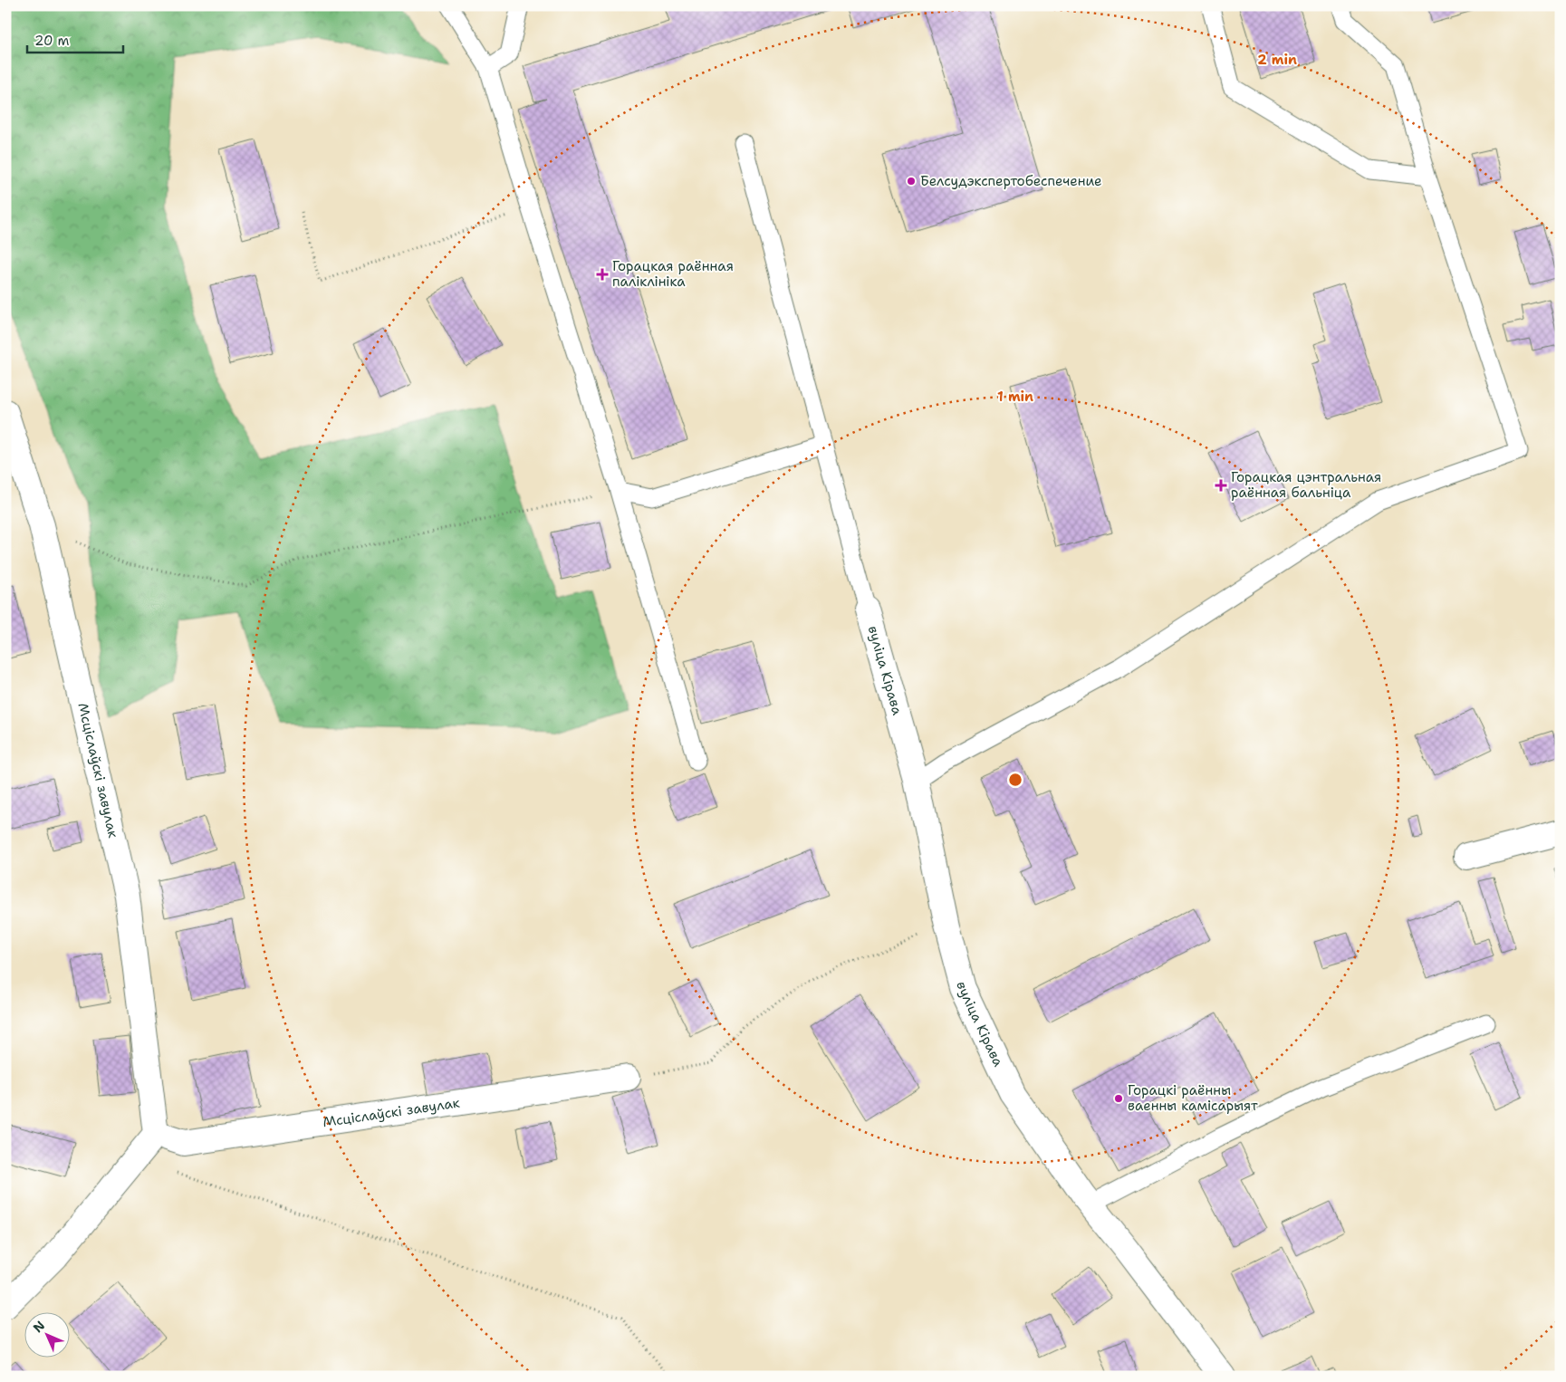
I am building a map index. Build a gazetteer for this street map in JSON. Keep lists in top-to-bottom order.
{
  "streets": {
    "street": ["вуліца Кірава", "Мсціслаўскі завулак"]
  },
  "places": {
    "other": ["Белсудэкспертобеспечение", "Горацкі раённы ваенны камісарыят"],
    "health": ["Горацкая раённая паліклініка", "Горацкая цэнтральная раённая бальніца"]
  },
  "scale_bar": "20 m",
  "north": "top left",
  "rings": ["2 min", "1 min"]
}
